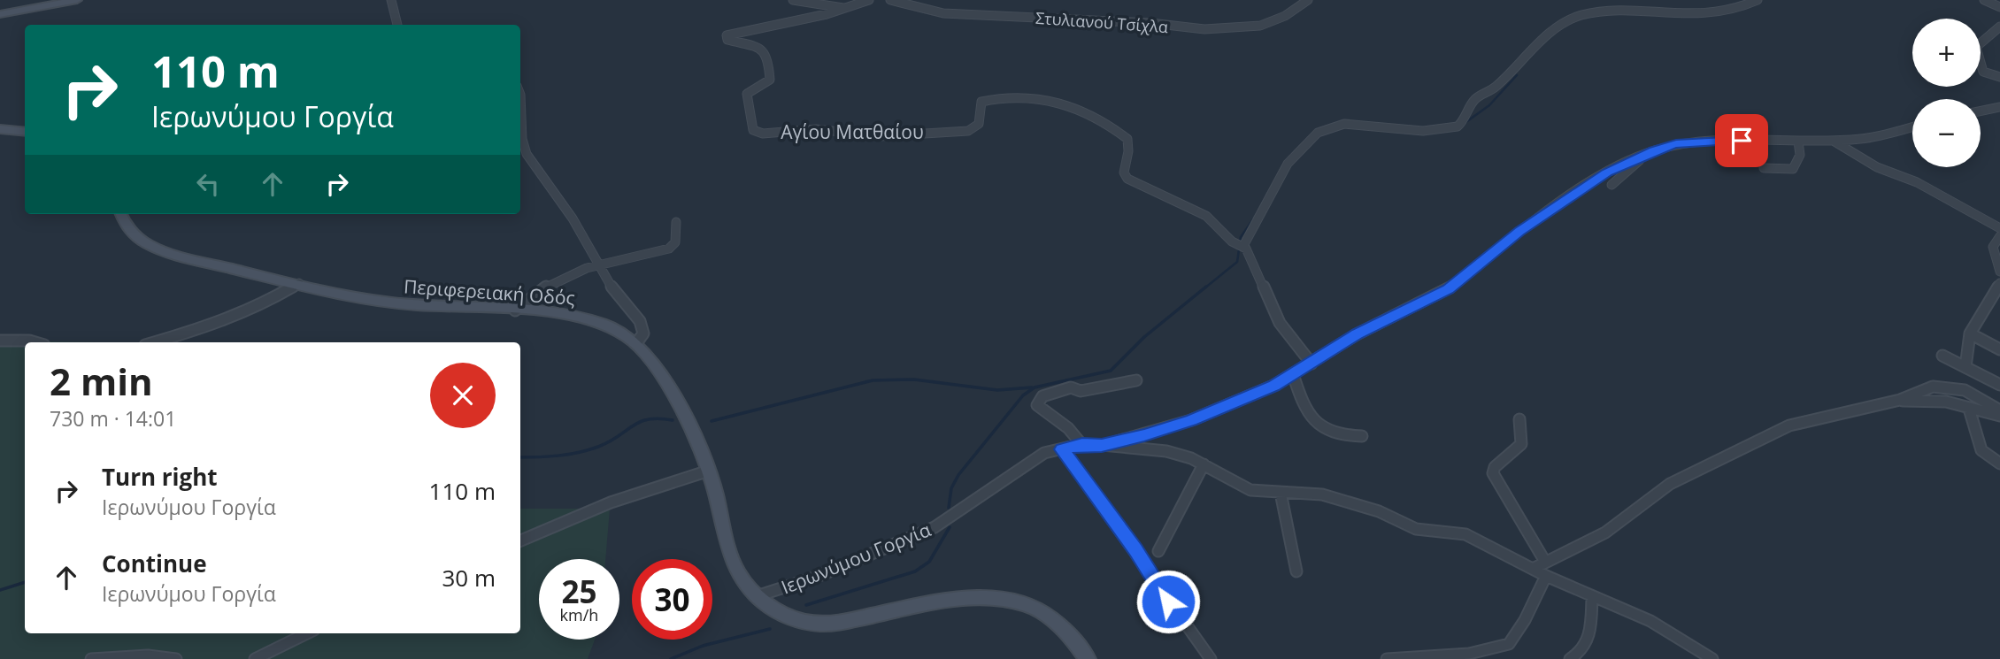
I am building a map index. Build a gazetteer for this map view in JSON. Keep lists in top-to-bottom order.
{
  "streets": {
    "main road": ["Περιφερειακή Οδός"],
    "street": ["Στυλιανού Τσίχλα", "Αγίου Ματθαίου", "Ιερωνύμου Γοργία"]
  },
  "crossings": [
    ["Περιφερειακή Οδός", "Ιερωνύμου Γοργία"]
  ],
  "page": {
    "map_buttons": ["+", "−"],
    "turn": ["110 m", "Ιερωνύμου Γοργία"],
    "heading": ["2 min", "730 m · 14:01"],
    "list": [
      {
        "name": "Turn right",
        "note": "Ιερωνύμου Γοργία",
        "value": "110 m"
      },
      {
        "name": "Continue",
        "note": "Ιερωνύμου Γοργία",
        "value": "30 m"
      }
    ],
    "speed": "25 km/h",
    "limit": "30"
  }
}
